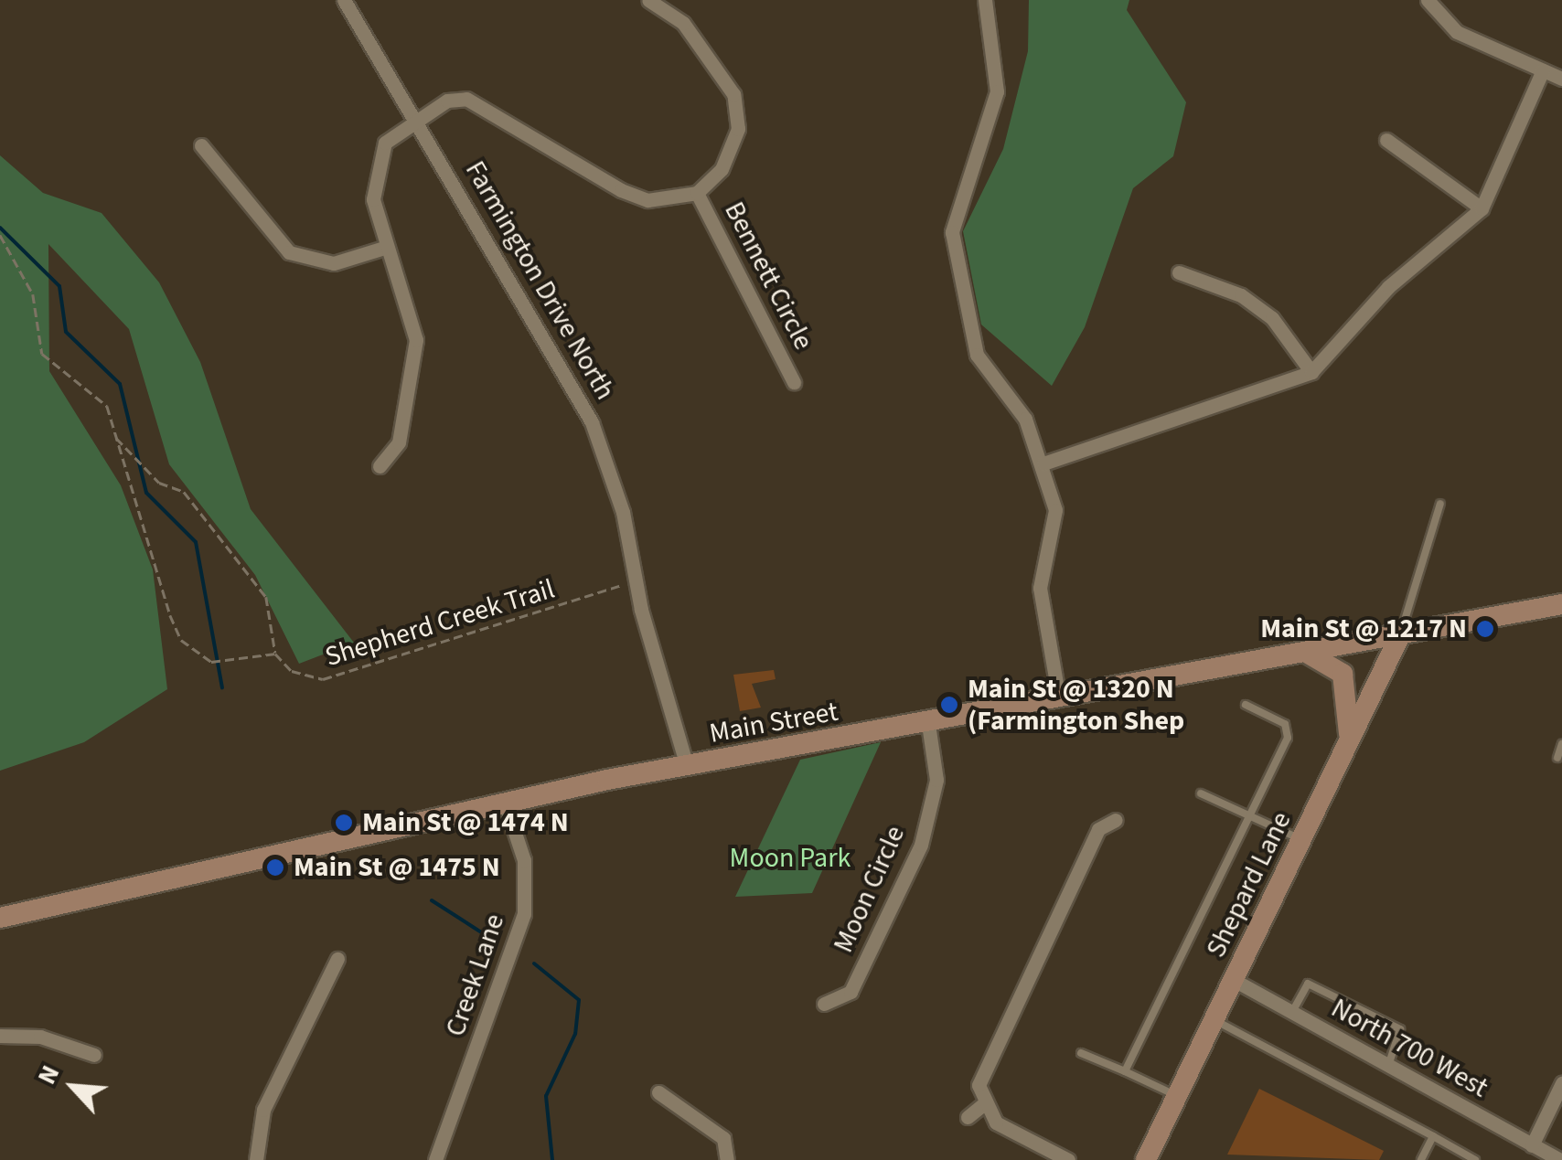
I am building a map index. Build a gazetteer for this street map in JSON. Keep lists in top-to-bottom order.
{
  "streets": {
    "main road": ["Main Street", "Shepard Lane"],
    "street": [
      "Bennett Circle",
      "Farmington Drive North",
      "Moon Circle",
      "Creek Lane",
      "North 700 West"
    ],
    "path": ["Shepherd Creek Trail"]
  },
  "crossings": [
    ["Farmington Drive North", "Main Street"],
    ["Main Street", "Shepard Lane"],
    ["Main Street", "Moon Circle"],
    ["Main Street", "Creek Lane"],
    ["Shepard Lane", "North 700 West"]
  ],
  "parks": ["Moon Park"],
  "places": [
    "Main St @ 1217 N",
    "Main St @ 1320 N (Farmington Shep",
    "Main St @ 1474 N",
    "Main St @ 1475 N"
  ],
  "north": "top left"
}
